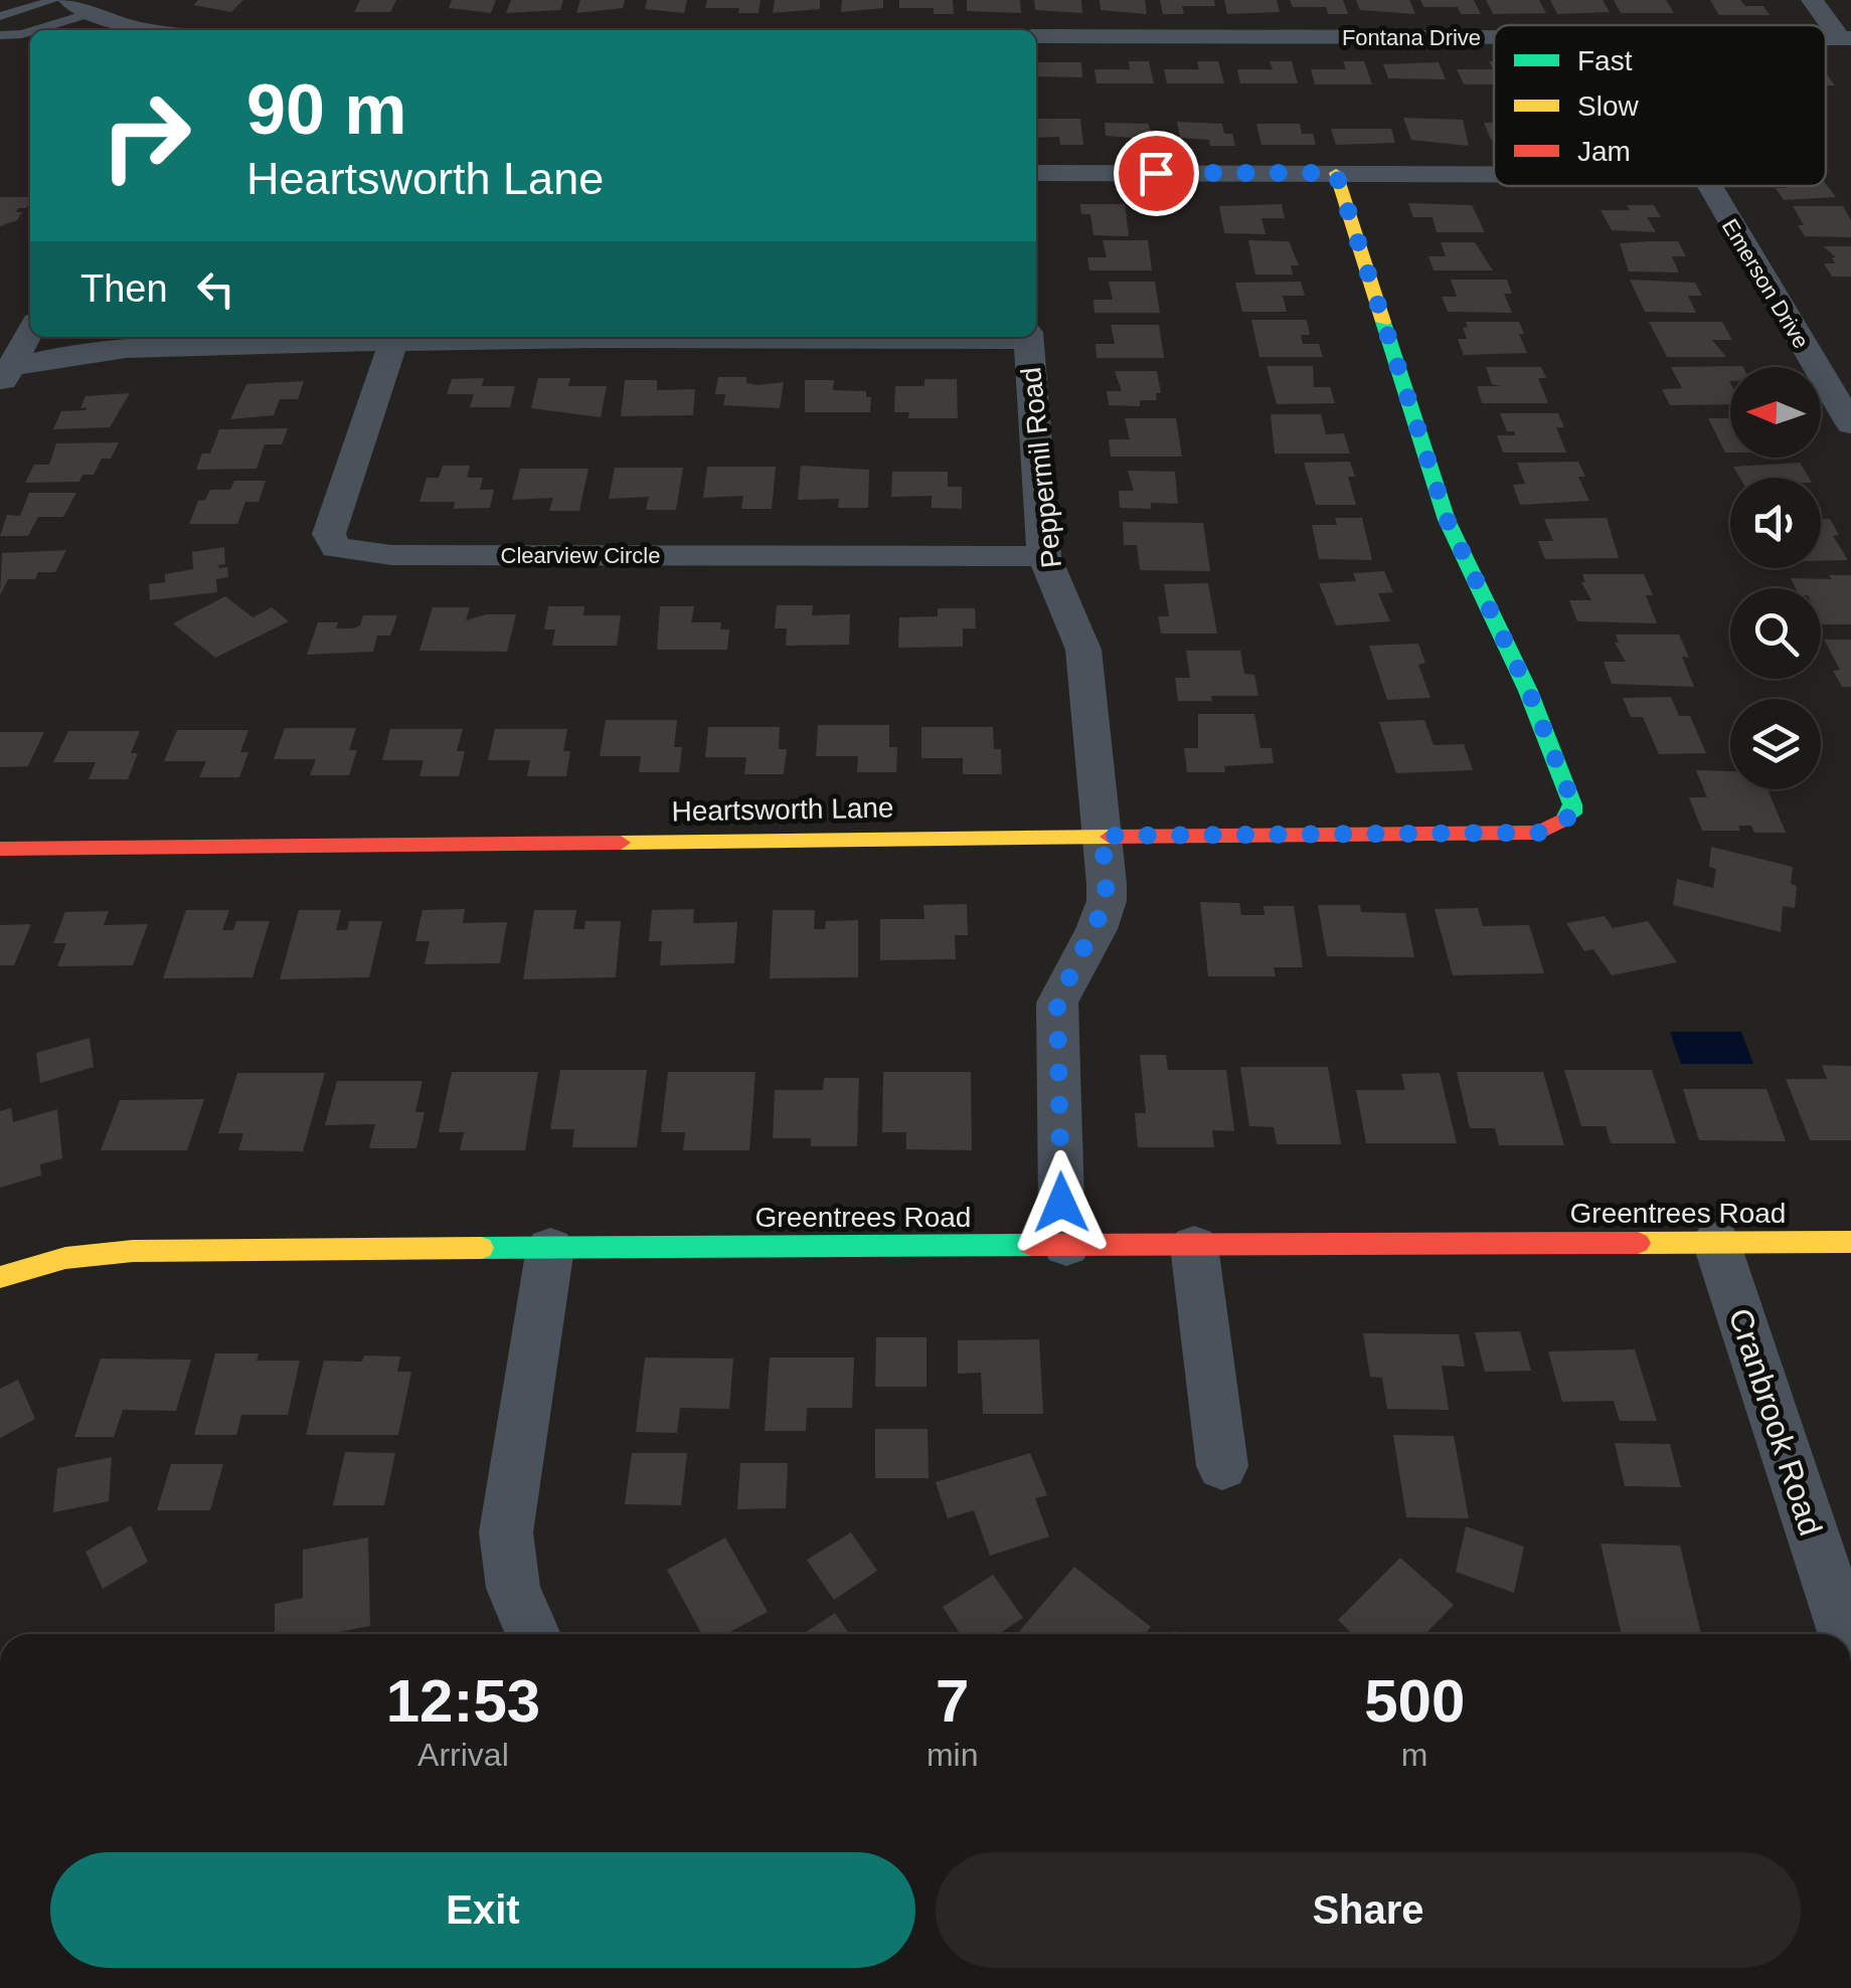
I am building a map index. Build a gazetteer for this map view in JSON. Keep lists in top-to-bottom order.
{
  "streets": {
    "street": [
      "Fontana Drive",
      "Emerson Drive",
      "Peppermil Road",
      "Clearview Circle",
      "Heartsworth Lane",
      "Greentrees Road",
      "Cranbrook Road"
    ]
  },
  "crossings": [
    ["Peppermil Road", "Clearview Circle"],
    ["Peppermil Road", "Heartsworth Lane"],
    ["Peppermil Road", "Greentrees Road"],
    ["Greentrees Road", "Cranbrook Road"]
  ],
  "legend": ["Fast", "Slow", "Jam"],
  "north": "left",
  "page": {
    "turn": ["90 m", "Heartsworth Lane"],
    "then": "Then",
    "eta": [
      "12:53",
      "Arrival",
      "7",
      "min",
      "500",
      "m"
    ],
    "buttons": ["Exit", "Share"]
  }
}
